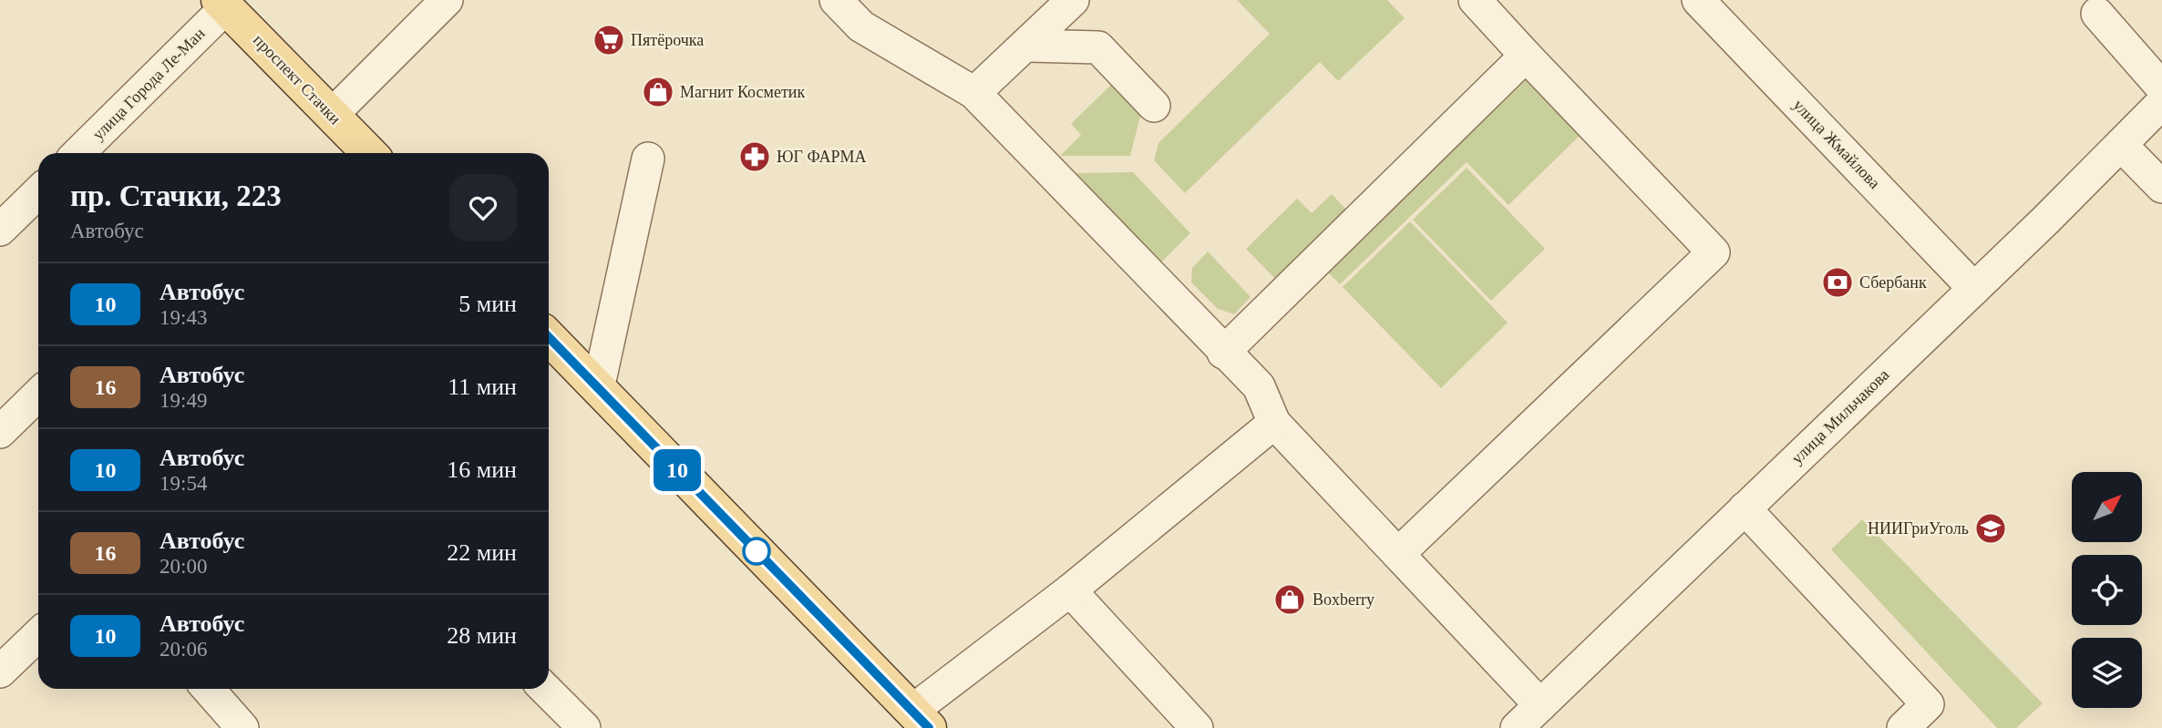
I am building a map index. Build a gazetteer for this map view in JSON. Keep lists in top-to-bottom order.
{
  "streets": {
    "main road": ["проспект Стачки"],
    "street": ["улица Города Ле-Ман", "улица Жмайлова", "улица Мильчакова"]
  },
  "crossings": [
    ["проспект Стачки", "улица Города Ле-Ман"],
    ["улица Жмайлова", "улица Мильчакова"]
  ],
  "places": {
    "supermarket": ["Пятёрочка"],
    "shop": ["Магнит Косметик", "Boxberry"],
    "pharmacy": ["ЮГ ФАРМА"],
    "bank": ["Сбербанк"],
    "school or university": ["НИИГриУголь"]
  },
  "lines": ["bus line 10"],
  "north": "top right",
  "page": {
    "on_map": "10",
    "heading": ["пр. Стачки, 223", "Автобус"],
    "list": [
      {
        "mark": "10",
        "name": "Автобус",
        "note": "19:43",
        "value": "5 мин"
      },
      {
        "mark": "16",
        "name": "Автобус",
        "note": "19:49",
        "value": "11 мин"
      },
      {
        "mark": "10",
        "name": "Автобус",
        "note": "19:54",
        "value": "16 мин"
      },
      {
        "mark": "16",
        "name": "Автобус",
        "note": "20:00",
        "value": "22 мин"
      },
      {
        "mark": "10",
        "name": "Автобус",
        "note": "20:06",
        "value": "28 мин"
      }
    ]
  }
}
